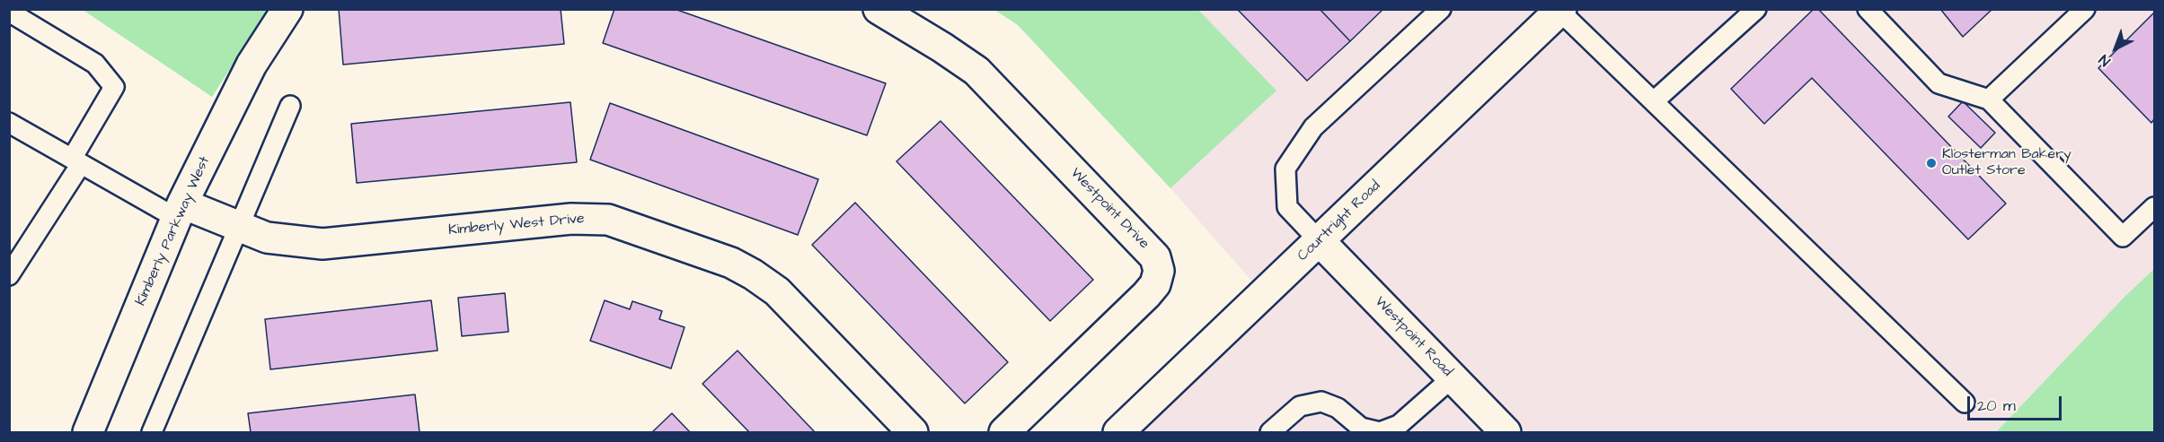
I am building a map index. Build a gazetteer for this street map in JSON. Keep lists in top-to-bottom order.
{
  "streets": {
    "street": [
      "Westpoint Drive",
      "Courtright Road",
      "Kimberly West Drive",
      "Kimberly Parkway West",
      "Westpoint Road"
    ]
  },
  "crossings": [
    ["Courtright Road", "Westpoint Road"],
    ["Kimberly West Drive", "Kimberly Parkway West"]
  ],
  "places": ["Klosterman Bakery Outlet Store"],
  "scale_bar": "20 m",
  "north": "bottom left"
}
